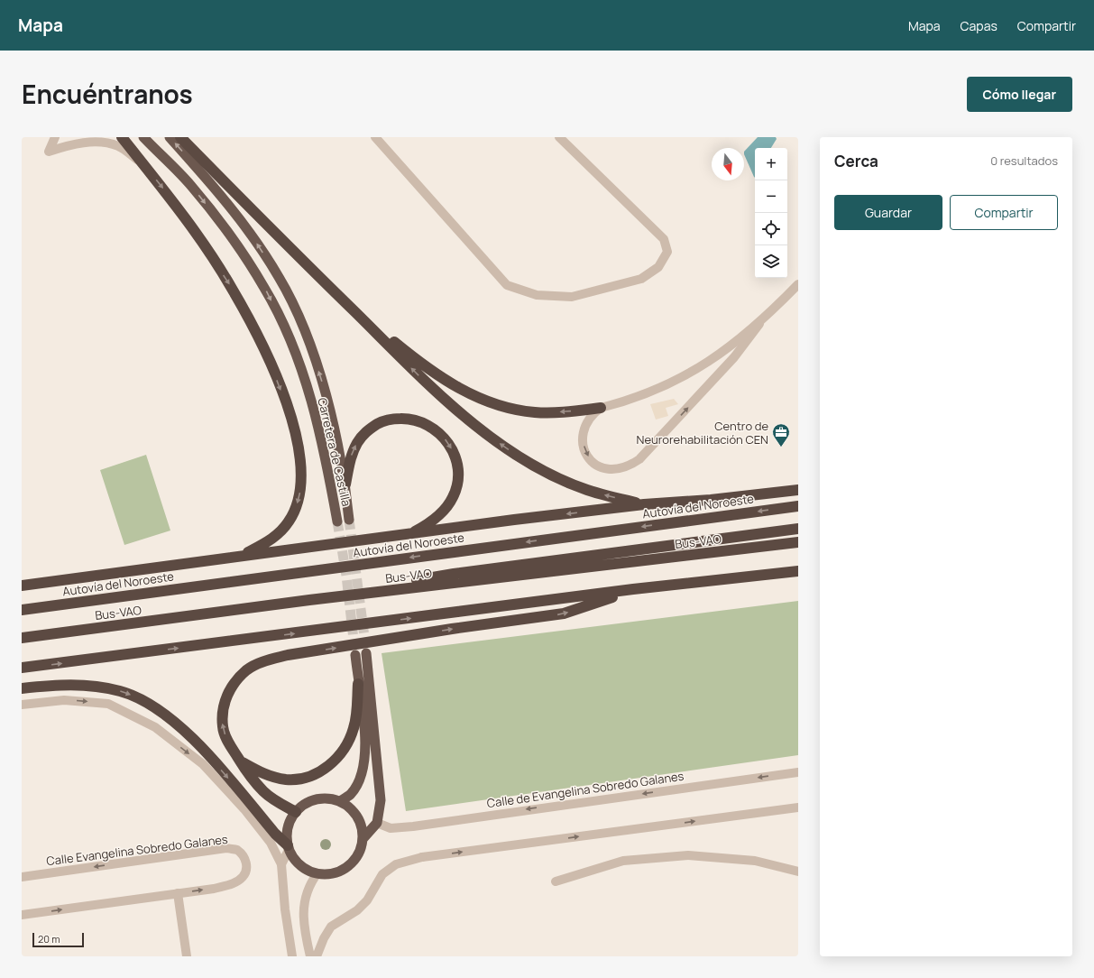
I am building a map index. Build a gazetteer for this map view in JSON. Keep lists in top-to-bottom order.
{
  "streets": {
    "highway": ["Carretera de Castilla", "Autovía del Noroeste", "Bus-VAO"],
    "street": ["Calle de Evangelina Sobredo Galanes", "Calle Evangelina Sobredo Galanes"]
  },
  "places": {
    "office": ["Centro de Neurorehabilitación CEN"]
  },
  "scale_bar": "20 m",
  "north": "bottom",
  "page": {
    "header": "Mapa",
    "nav": ["Mapa", "Capas", "Compartir"],
    "title": "Encuéntranos",
    "buttons": [
      "Cómo llegar",
      ["Guardar", "Compartir"]
    ],
    "heading": ["Cerca", "0 resultados"],
    "map_buttons": ["+", "−"],
    "scale": "20 m"
  }
}
